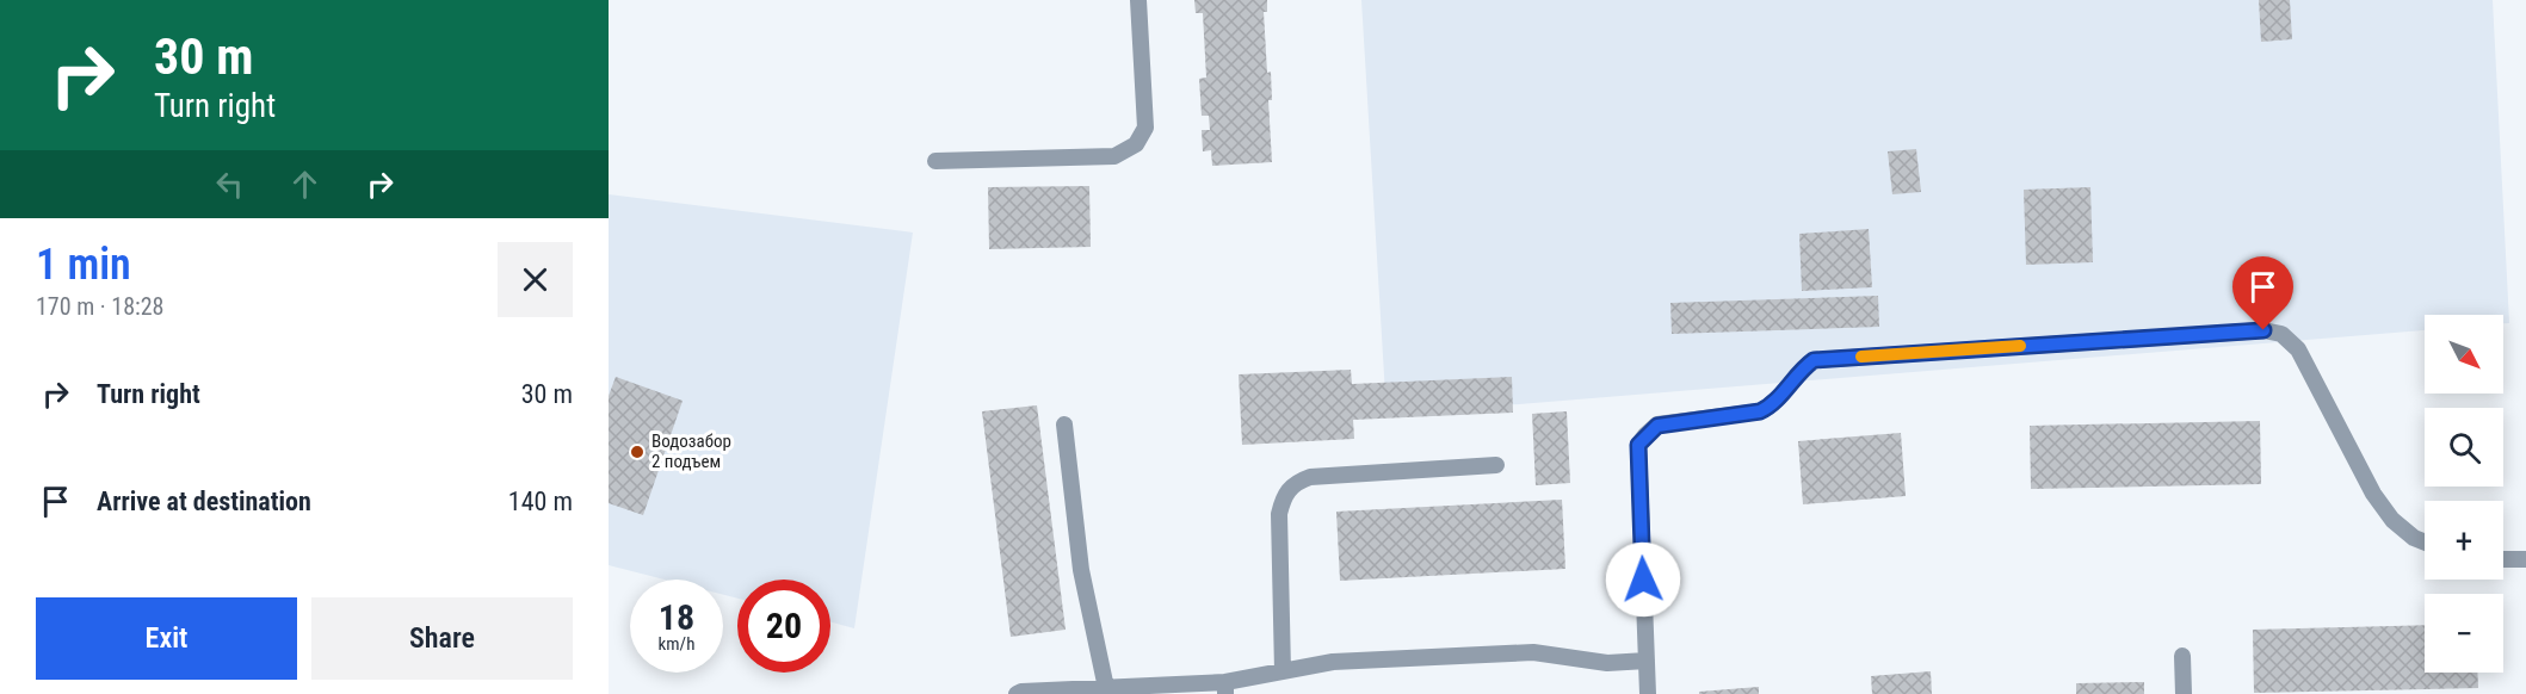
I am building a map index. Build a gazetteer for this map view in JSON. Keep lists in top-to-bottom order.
{
  "places": ["Водозабор 2 подъем"],
  "north": "bottom right",
  "page": {
    "turn": ["30 m", "Turn right"],
    "heading": ["1 min", "170 m · 18:28"],
    "map_buttons": ["+", "−"],
    "list": [
      {
        "name": "Turn right",
        "value": "30 m"
      },
      {
        "name": "Arrive at destination",
        "value": "140 m"
      }
    ],
    "speed": "18 km/h",
    "limit": "20",
    "buttons": ["Exit", "Share"]
  }
}
